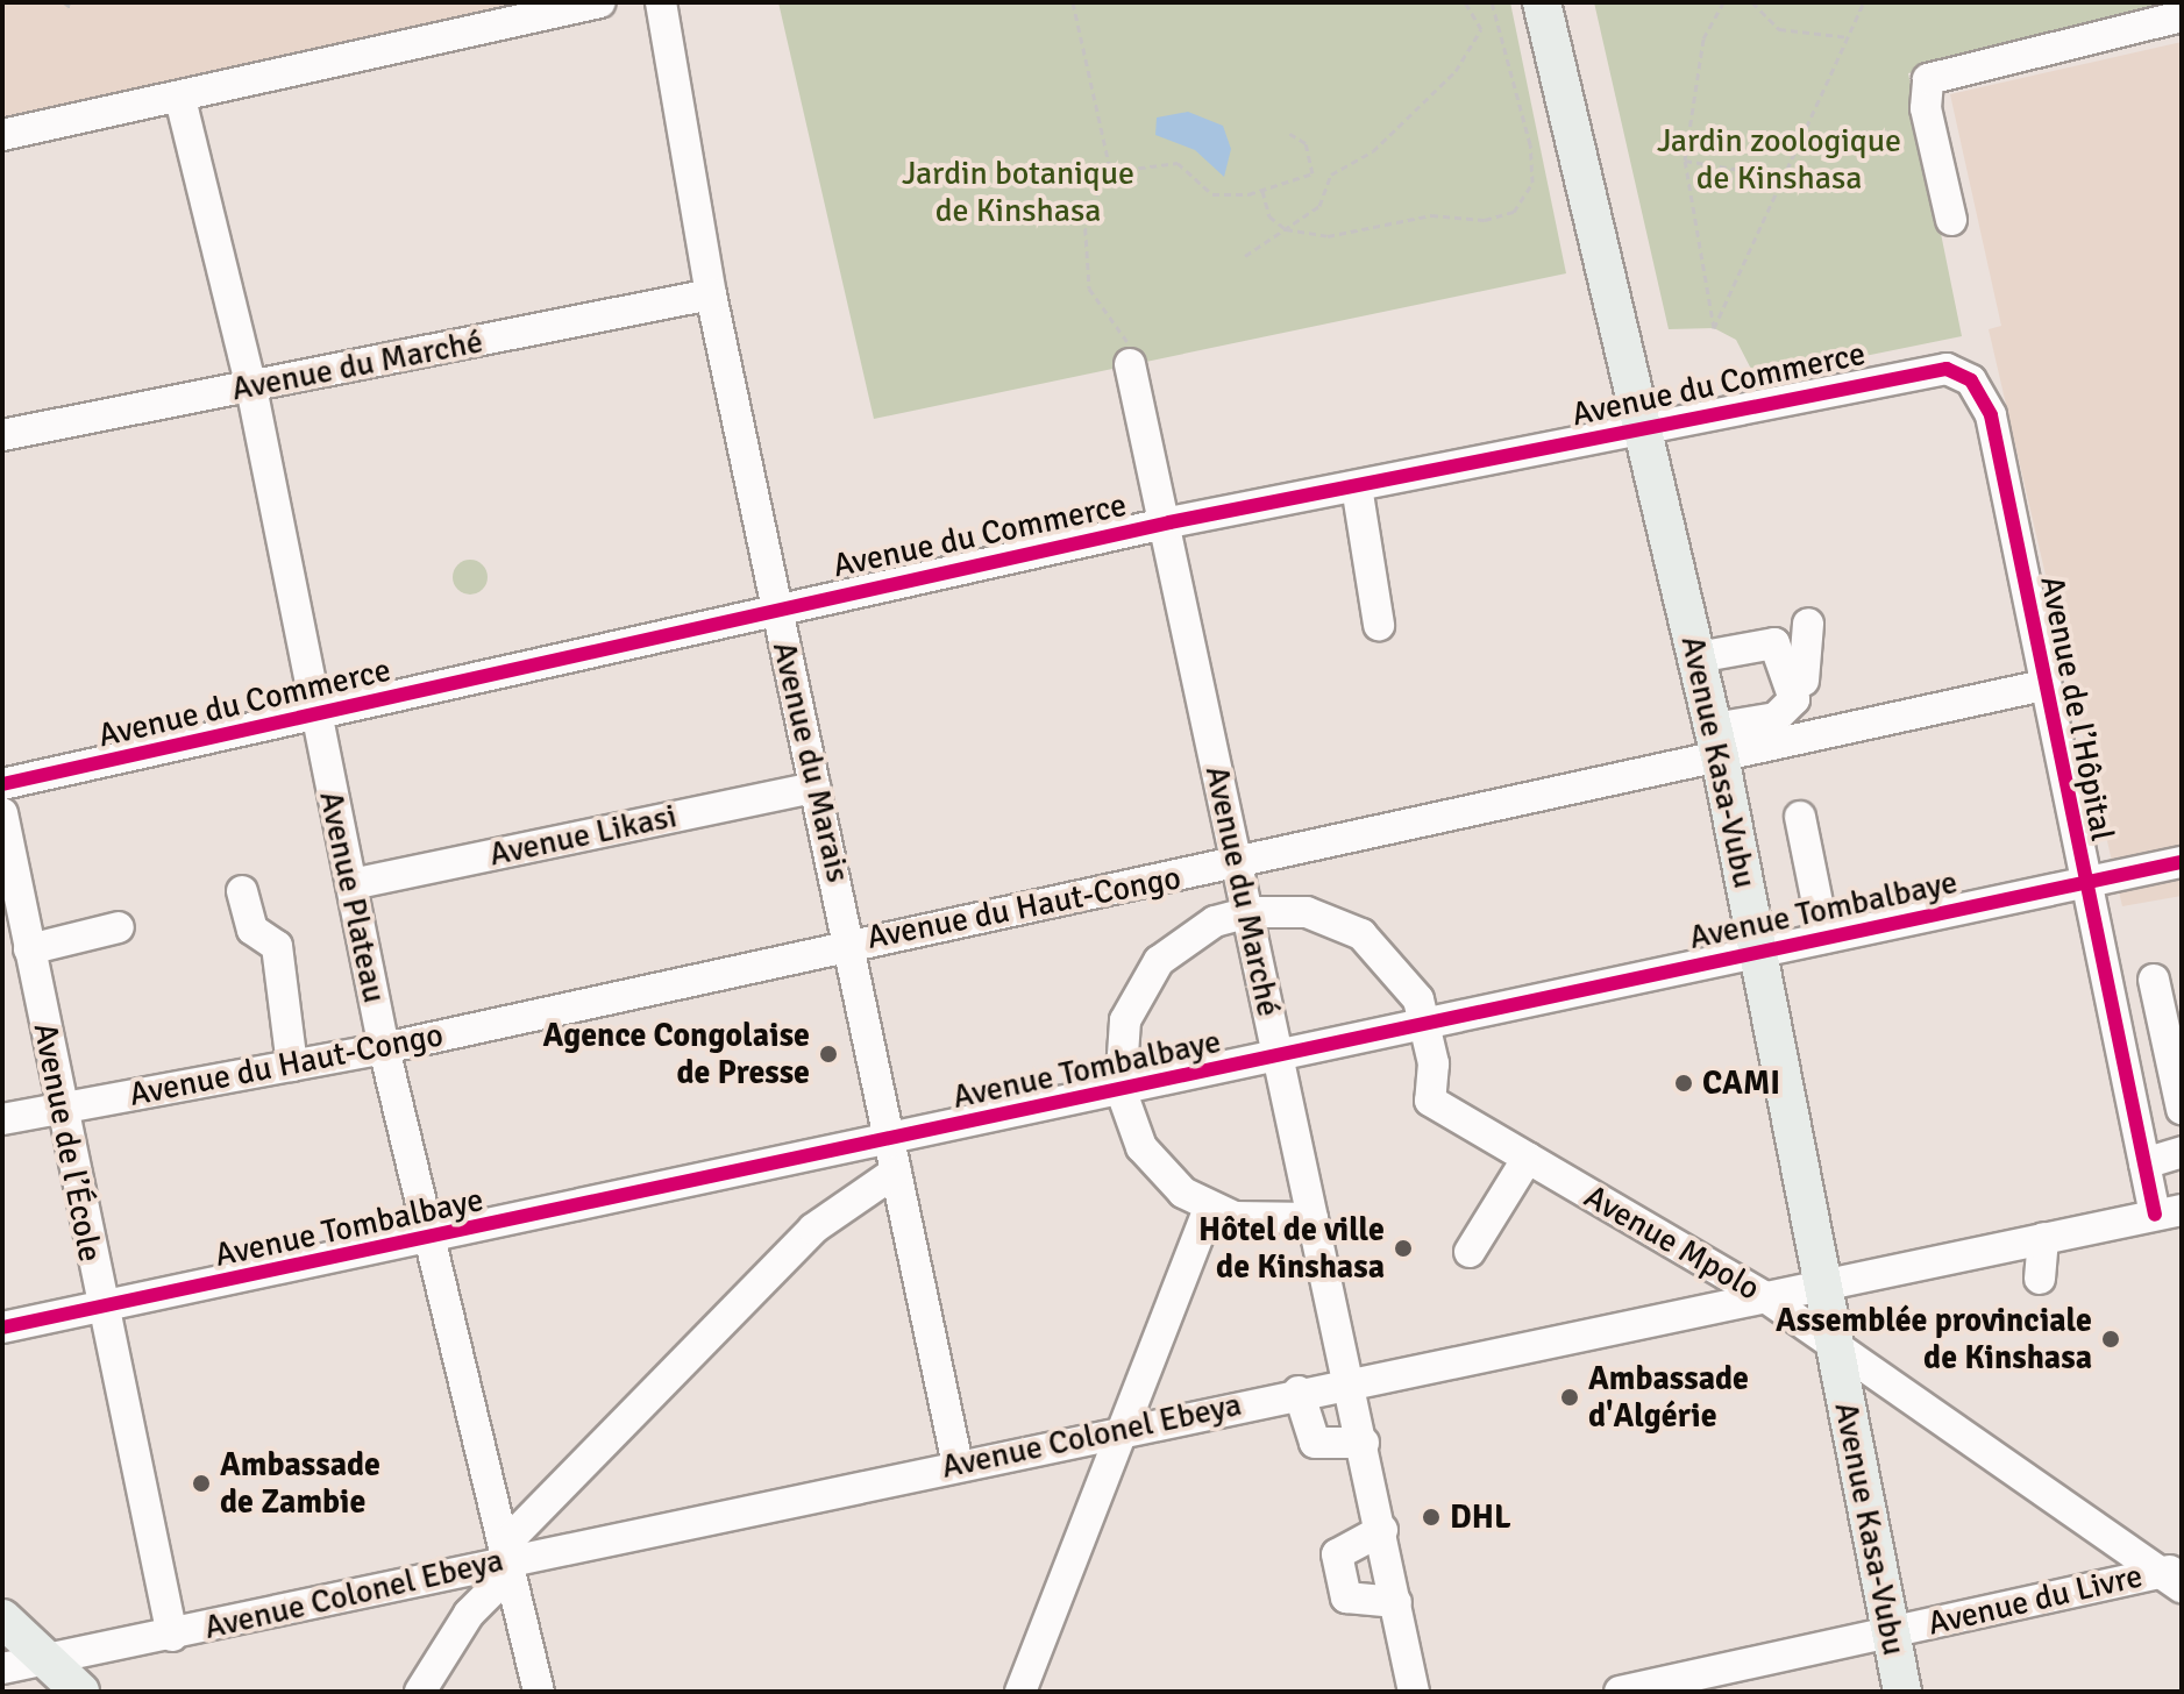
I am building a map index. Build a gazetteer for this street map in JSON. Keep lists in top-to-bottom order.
{
  "streets": {
    "main road": ["Avenue Kasa-Vubu"],
    "street": [
      "Avenue du Marché",
      "Avenue du Commerce",
      "Avenue de l’Hôpital",
      "Avenue du Marais",
      "Avenue Likasi",
      "Avenue Plateau",
      "Avenue du Haut-Congo",
      "Avenue Tombalbaye",
      "Avenue de l’École",
      "Avenue Mpolo",
      "Avenue Colonel Ebeya",
      "Avenue du Livre"
    ]
  },
  "crossings": [
    ["Avenue du Marché", "Avenue du Commerce"],
    ["Avenue du Marché", "Avenue du Marais"],
    ["Avenue du Marché", "Avenue Plateau"],
    ["Avenue du Marché", "Avenue du Haut-Congo"],
    ["Avenue du Marché", "Avenue Tombalbaye"],
    ["Avenue du Marché", "Avenue Colonel Ebeya"],
    ["Avenue du Commerce", "Avenue de l’Hôpital"],
    ["Avenue du Commerce", "Avenue du Marais"],
    ["Avenue du Commerce", "Avenue Kasa-Vubu"],
    ["Avenue du Commerce", "Avenue Plateau"],
    ["Avenue de l’Hôpital", "Avenue du Haut-Congo"],
    ["Avenue de l’Hôpital", "Avenue Tombalbaye"],
    ["Avenue de l’Hôpital", "Avenue Colonel Ebeya"],
    ["Avenue du Marais", "Avenue Likasi"],
    ["Avenue du Marais", "Avenue du Haut-Congo"],
    ["Avenue du Marais", "Avenue Tombalbaye"],
    ["Avenue du Marais", "Avenue Colonel Ebeya"],
    ["Avenue Kasa-Vubu", "Avenue du Haut-Congo"],
    ["Avenue Kasa-Vubu", "Avenue Tombalbaye"],
    ["Avenue Kasa-Vubu", "Avenue Mpolo"],
    ["Avenue Kasa-Vubu", "Avenue Colonel Ebeya"],
    ["Avenue Kasa-Vubu", "Avenue du Livre"],
    ["Avenue Likasi", "Avenue Plateau"],
    ["Avenue Plateau", "Avenue du Haut-Congo"],
    ["Avenue Plateau", "Avenue Tombalbaye"],
    ["Avenue Plateau", "Avenue Colonel Ebeya"],
    ["Avenue du Haut-Congo", "Avenue de l’École"],
    ["Avenue Tombalbaye", "Avenue de l’École"],
    ["Avenue Tombalbaye", "Avenue Mpolo"],
    ["Avenue de l’École", "Avenue Colonel Ebeya"],
    ["Avenue Mpolo", "Avenue Colonel Ebeya"],
    ["Avenue Mpolo", "Avenue du Livre"]
  ],
  "parks": ["Jardin zoologique de Kinshasa", "Jardin botanique de Kinshasa"],
  "places": [
    "Agence Congolaise de Presse",
    "CAMI",
    "Hôtel de ville de Kinshasa",
    "Assemblée provinciale de Kinshasa",
    "Ambassade d'Algérie",
    "Ambassade de Zambie",
    "DHL"
  ]
}
